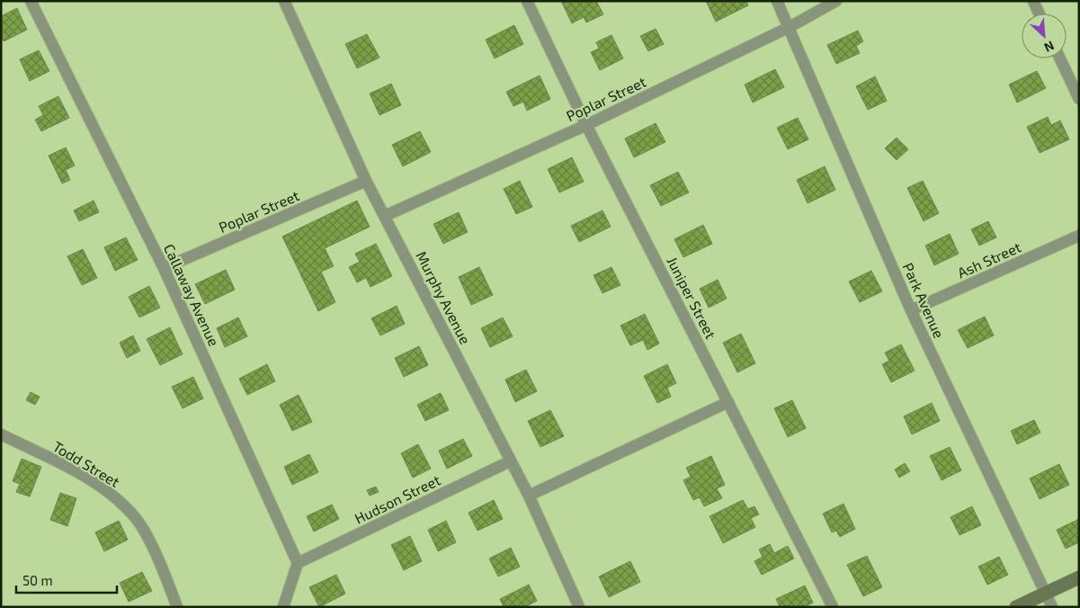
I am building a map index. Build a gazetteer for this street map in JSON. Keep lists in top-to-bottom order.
{
  "streets": {
    "street": [
      "Poplar Street",
      "Ash Street",
      "Callaway Avenue",
      "Murphy Avenue",
      "Juniper Street",
      "Park Avenue",
      "Todd Street",
      "Hudson Street"
    ]
  },
  "crossings": [
    ["Poplar Street", "Callaway Avenue"],
    ["Poplar Street", "Murphy Avenue"],
    ["Poplar Street", "Juniper Street"],
    ["Poplar Street", "Park Avenue"],
    ["Ash Street", "Park Avenue"],
    ["Callaway Avenue", "Hudson Street"],
    ["Murphy Avenue", "Hudson Street"]
  ],
  "scale_bar": "50 m",
  "north": "bottom right"
}
